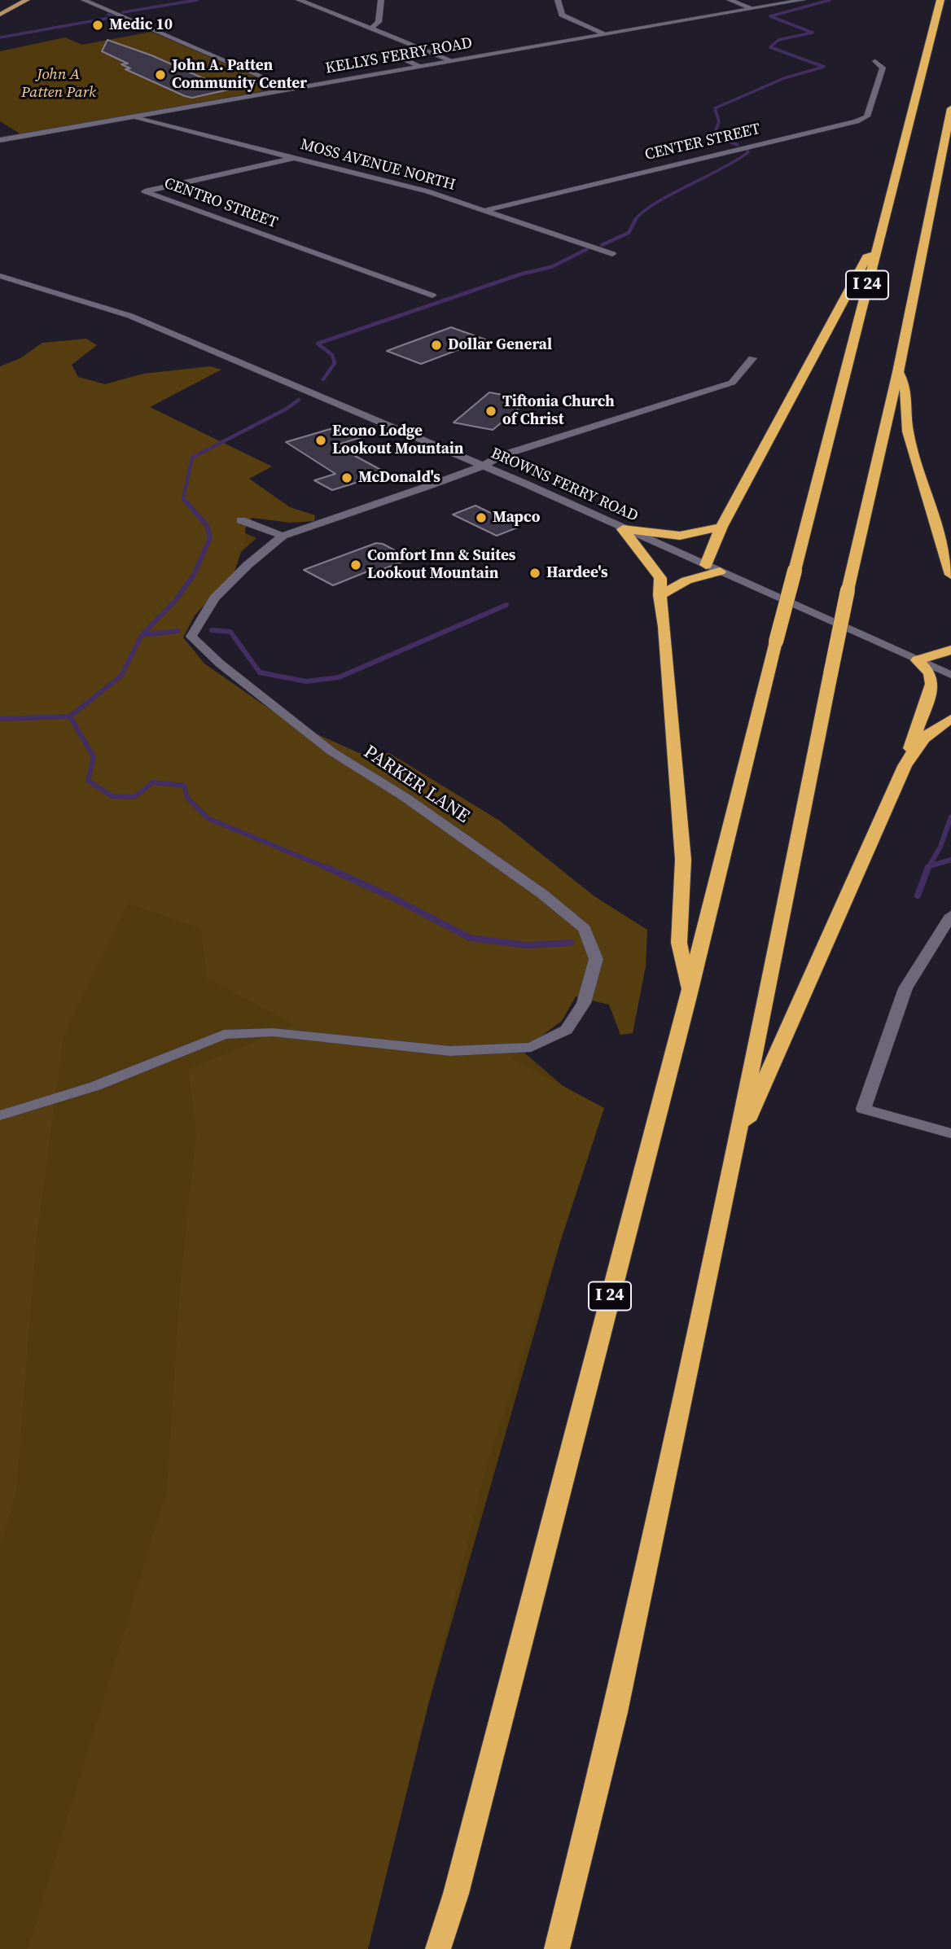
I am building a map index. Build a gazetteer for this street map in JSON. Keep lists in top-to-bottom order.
{
  "streets": {
    "highway": ["I 24"],
    "street": [
      "KELLYS FERRY ROAD",
      "CENTER STREET",
      "MOSS AVENUE NORTH",
      "CENTRO STREET",
      "BROWNS FERRY ROAD",
      "PARKER LANE"
    ]
  },
  "crossings": [
    ["KELLYS FERRY ROAD", "MOSS AVENUE NORTH"],
    ["CENTER STREET", "MOSS AVENUE NORTH"],
    ["MOSS AVENUE NORTH", "CENTRO STREET"],
    ["BROWNS FERRY ROAD", "PARKER LANE"]
  ],
  "parks": ["John A Patten Park"],
  "places": [
    "Medic 10",
    "John A. Patten Community Center",
    "Dollar General",
    "Tiftonia Church of Christ",
    "Econo Lodge Lookout Mountain",
    "McDonald's",
    "Mapco",
    "Comfort Inn & Suites Lookout Mountain",
    "Hardee's"
  ]
}
